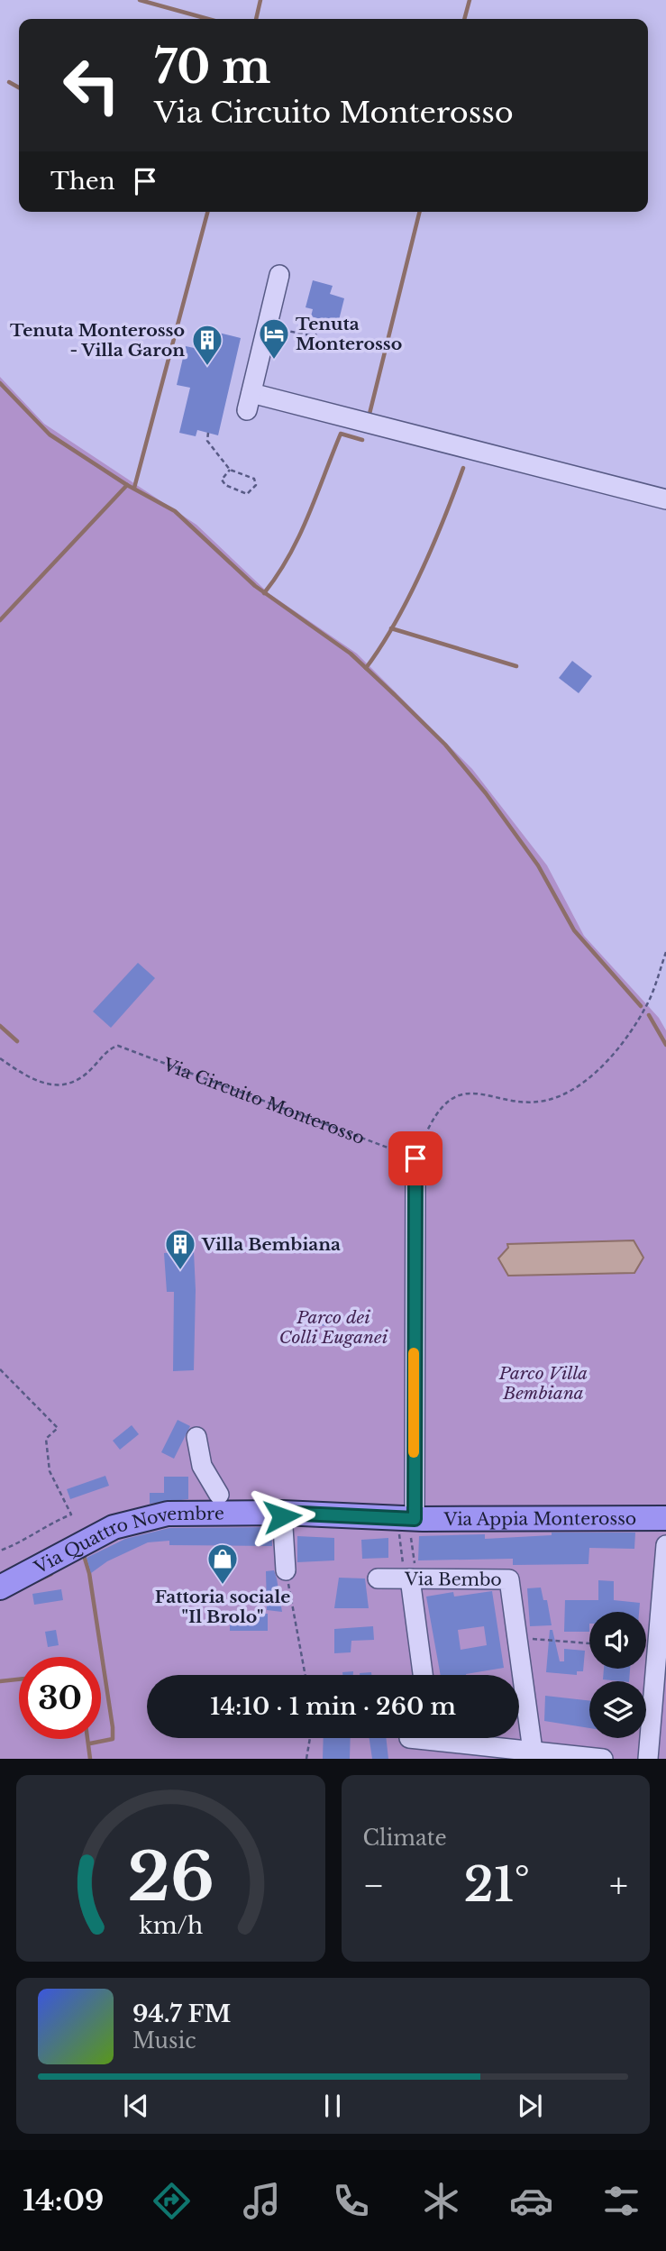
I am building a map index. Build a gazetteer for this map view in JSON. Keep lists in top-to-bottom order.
{
  "streets": {
    "main road": ["Via Appia Monterosso", "Via Quattro Novembre"],
    "street": ["Via Bembo"],
    "path": ["Via Circuito Monterosso"]
  },
  "crossings": [
    ["Via Appia Monterosso", "Via Quattro Novembre"]
  ],
  "parks": ["Parco dei Colli Euganei", "Parco Villa Bembiana"],
  "places": {
    "hotel": ["Tenuta Monterosso"],
    "building": ["Tenuta Monterosso - Villa Garon", "Villa Bembiana"],
    "shop": ["Fattoria sociale \"Il Brolo\""]
  },
  "page": {
    "turn": ["70 m", "Via Circuito Monterosso"],
    "then": "Then",
    "limit": "30",
    "trip": "14:10 · 1 min · 260 m",
    "tile": "Climate",
    "heat": ["−", "21°", "+"],
    "song": ["94.7 FM", "Music"],
    "tabs": "14:09",
    "gauge": ["26", "km/h"]
  }
}
